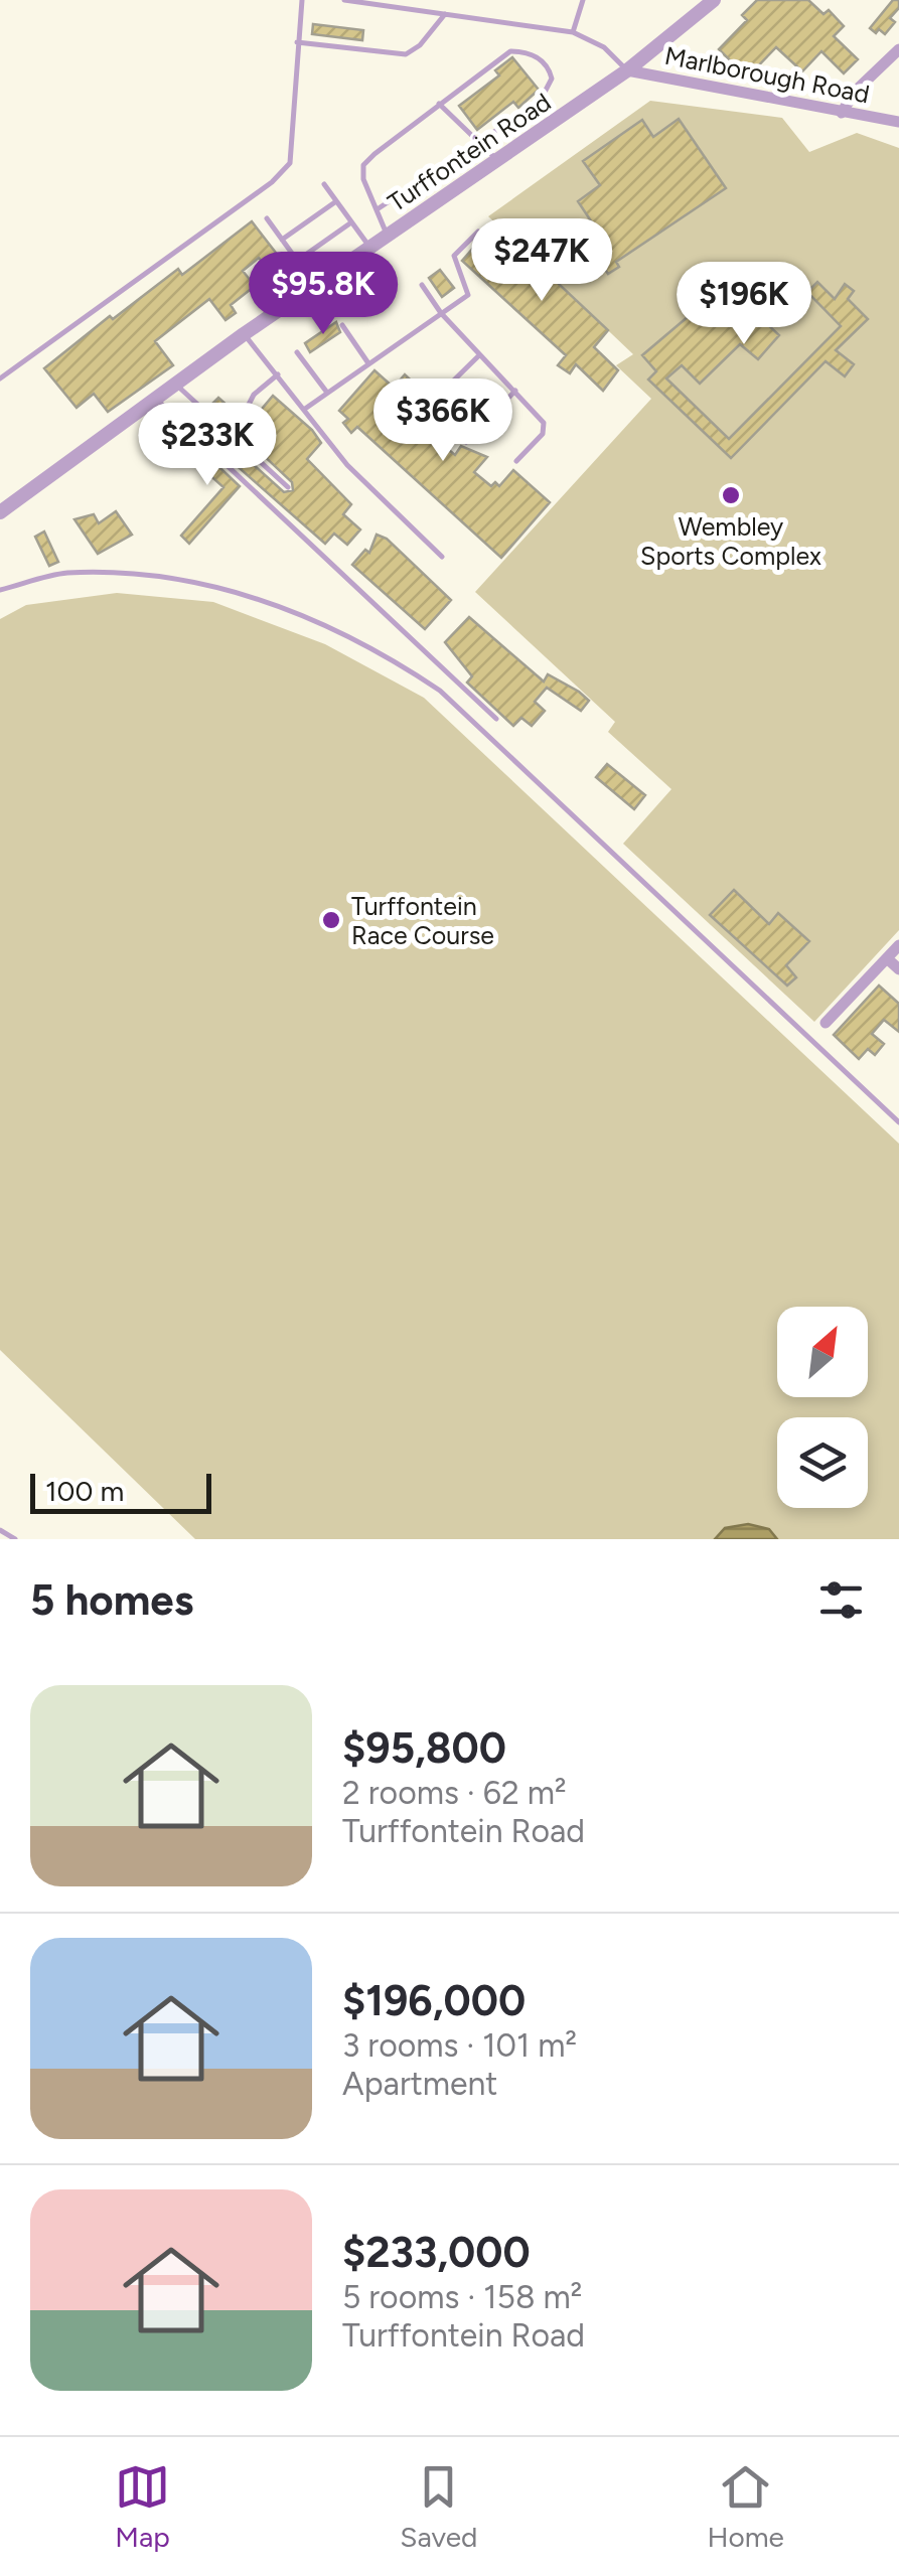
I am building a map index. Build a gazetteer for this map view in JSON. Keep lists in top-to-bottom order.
{
  "streets": {
    "street": ["Marlborough Road", "Turffontein Road"]
  },
  "crossings": [
    ["Marlborough Road", "Turffontein Road"]
  ],
  "places": ["Wembley Sports Complex", "Turffontein Race Course"],
  "scale_bar": "100 m",
  "north": "top right",
  "page": {
    "price": [
      "$247K",
      "$95.8K",
      "$196K",
      "$366K",
      "$233K"
    ],
    "scale": "100 m",
    "heading": "5 homes",
    "list": [
      {
        "name": "$95,800",
        "note": "2 rooms · 62 m² · Turffontein Road"
      },
      {
        "name": "$196,000",
        "note": "3 rooms · 101 m² · Apartment"
      },
      {
        "name": "$233,000",
        "note": "5 rooms · 158 m² · Turffontein Road"
      }
    ],
    "tabs": ["Map", "Saved", "Home"]
  }
}
